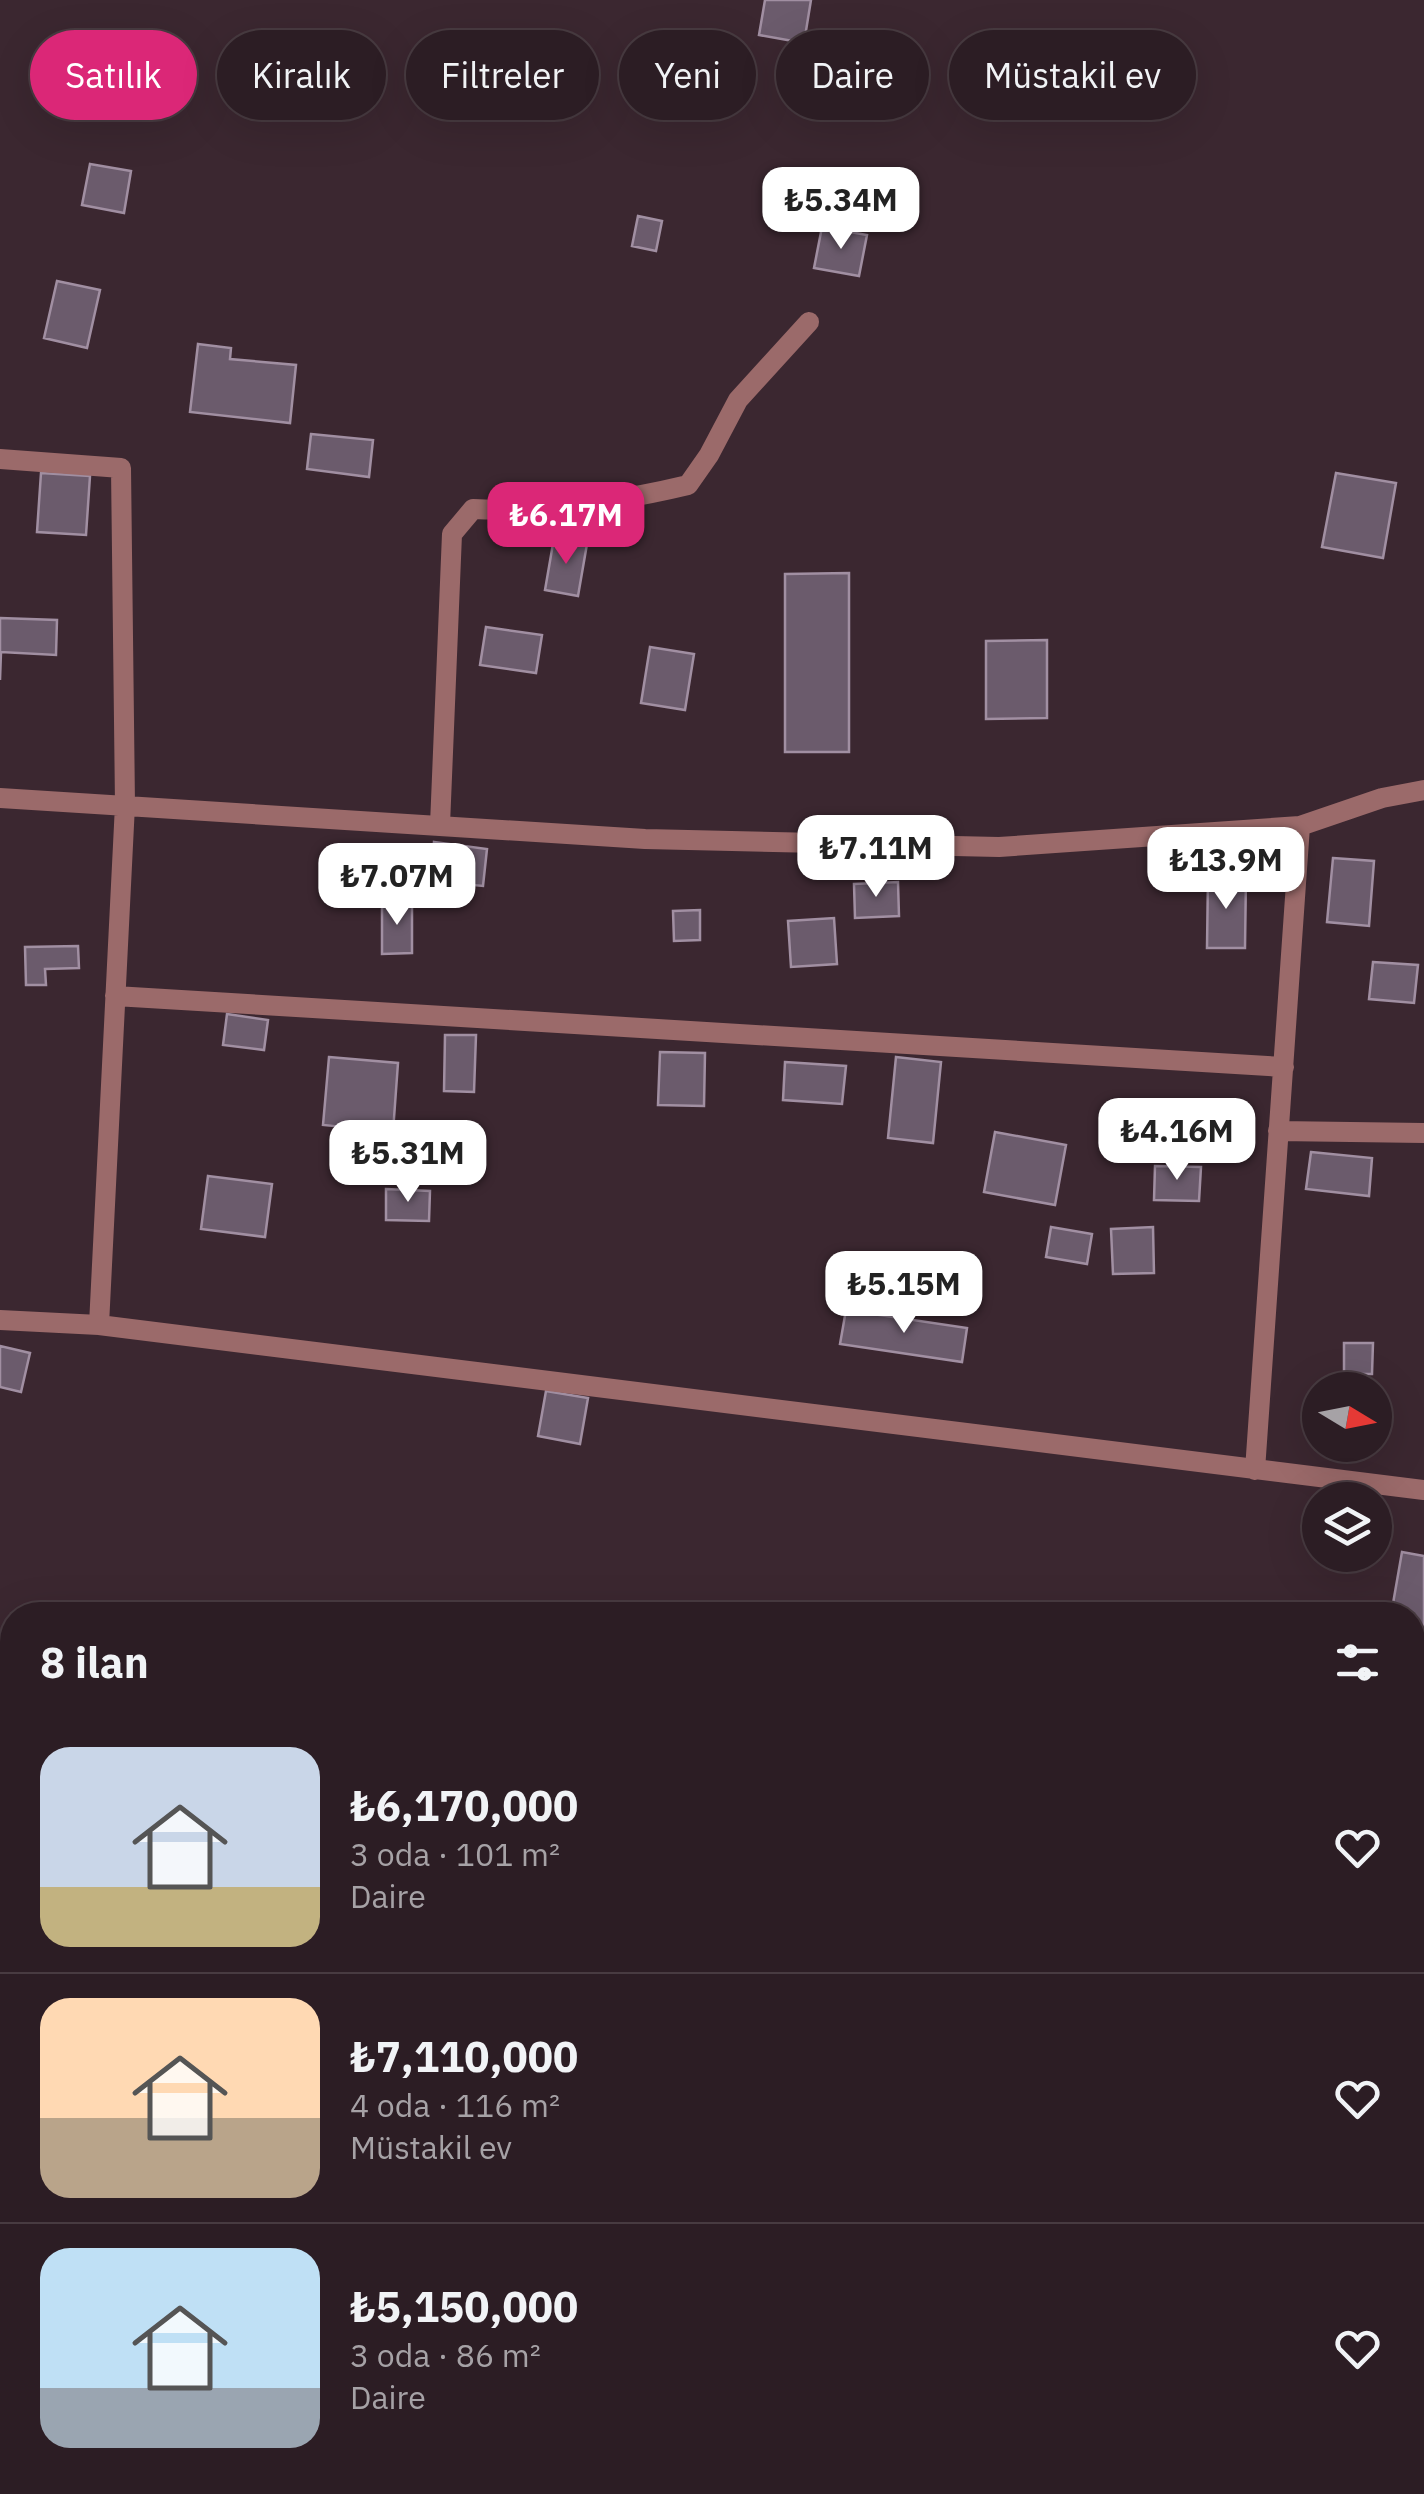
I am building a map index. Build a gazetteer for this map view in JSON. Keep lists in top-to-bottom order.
{
  "north": "right",
  "page": {
    "chip": [
      "Satılık",
      "Kiralık",
      "Filtreler",
      "Yeni",
      "Daire",
      "Müstakil ev"
    ],
    "price": [
      "₺5.34M",
      "₺6.17M",
      "₺7.11M",
      "₺13.9M",
      "₺7.07M",
      "₺4.16M",
      "₺5.31M",
      "₺5.15M"
    ],
    "heading": "8 ilan",
    "list": [
      {
        "name": "₺6,170,000",
        "note": "3 oda · 101 m² · Daire"
      },
      {
        "name": "₺7,110,000",
        "note": "4 oda · 116 m² · Müstakil ev"
      },
      {
        "name": "₺5,150,000",
        "note": "3 oda · 86 m² · Daire"
      }
    ]
  }
}
